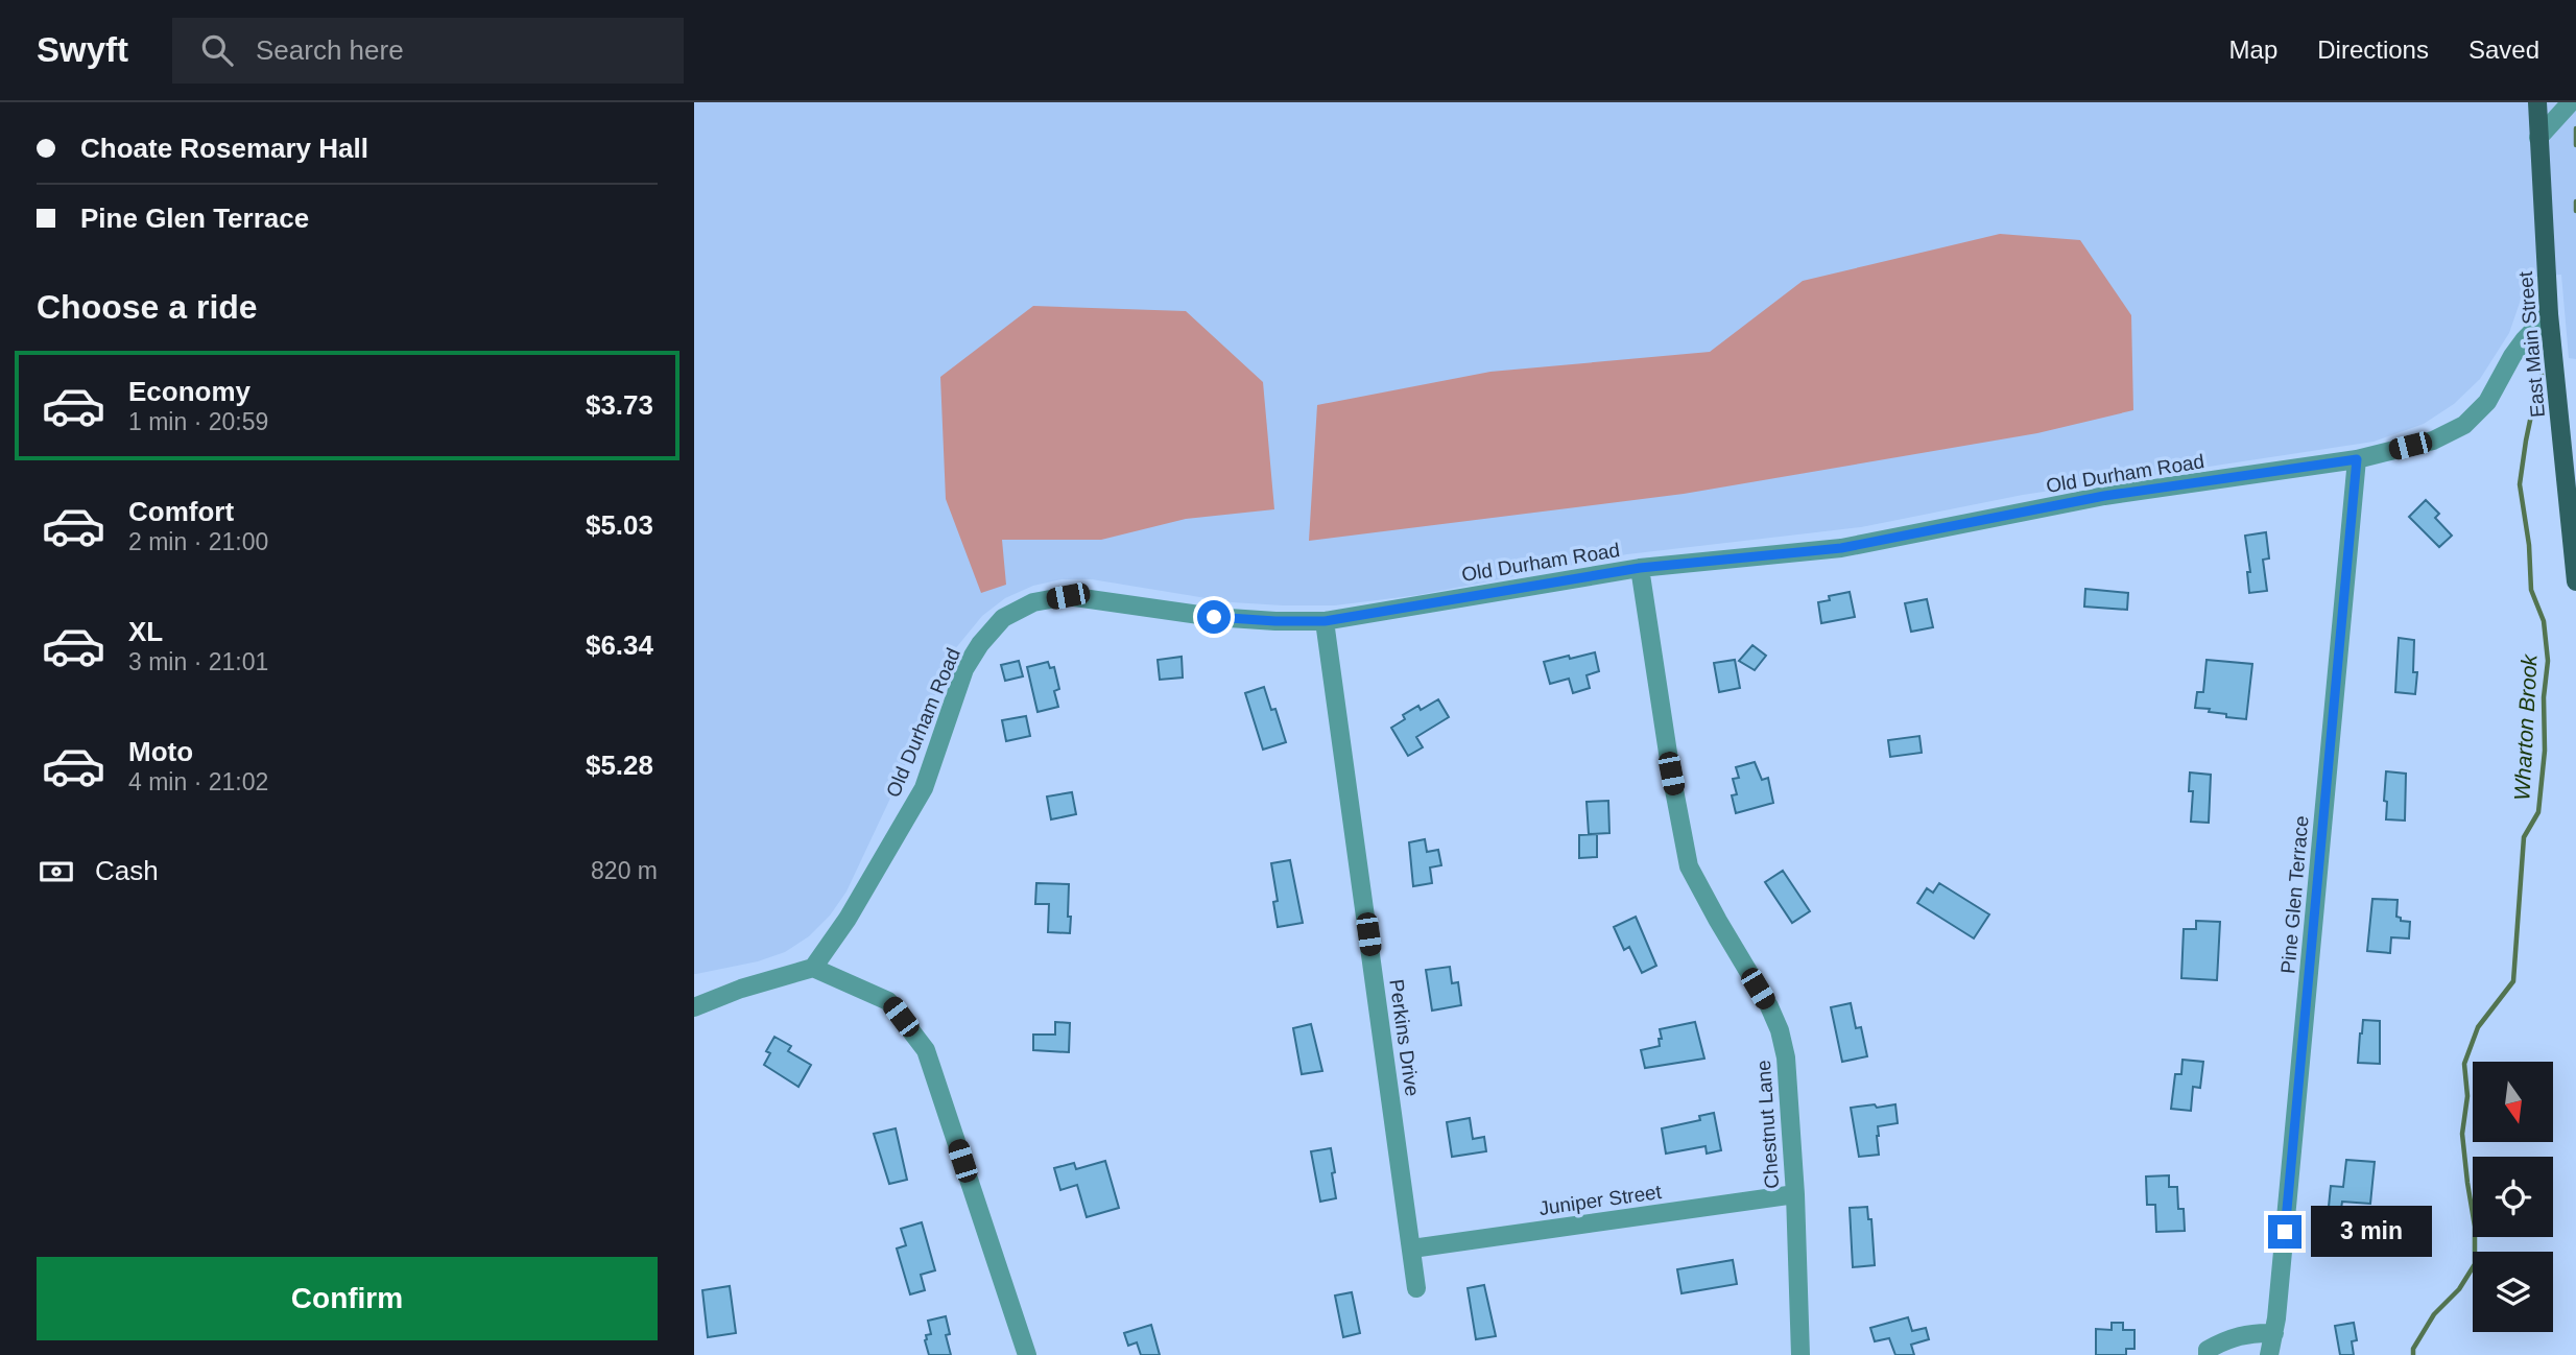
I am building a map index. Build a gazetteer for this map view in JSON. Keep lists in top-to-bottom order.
{
  "streets": {
    "main road": ["East Main Street"],
    "street": [
      "Old Durham Road",
      "Pine Glen Terrace",
      "Perkins Drive",
      "Chestnut Lane",
      "Juniper Street"
    ]
  },
  "crossings": [
    ["East Main Street", "Old Durham Road"],
    ["Old Durham Road", "Pine Glen Terrace"],
    ["Old Durham Road", "Perkins Drive"],
    ["Old Durham Road", "Chestnut Lane"],
    ["Perkins Drive", "Juniper Street"],
    ["Chestnut Lane", "Juniper Street"]
  ],
  "water": ["Wharton Brook"],
  "north": "bottom",
  "page": {
    "header": "Swyft",
    "search": "Search here",
    "nav": ["Map", "Directions", "Saved"],
    "banner": ["Choate Rosemary Hall", "Pine Glen Terrace"],
    "heading": "Choose a ride",
    "list": [
      {
        "name": "Economy",
        "note": "1 min · 20:59",
        "value": "$3.73"
      },
      {
        "name": "Comfort",
        "note": "2 min · 21:00",
        "value": "$5.03"
      },
      {
        "name": "XL",
        "note": "3 min · 21:01",
        "value": "$6.34"
      },
      {
        "name": "Moto",
        "note": "4 min · 21:02",
        "value": "$5.28"
      }
    ],
    "pay": ["Cash", "820 m"],
    "bubble": "3 min",
    "buttons": "Confirm"
  }
}
